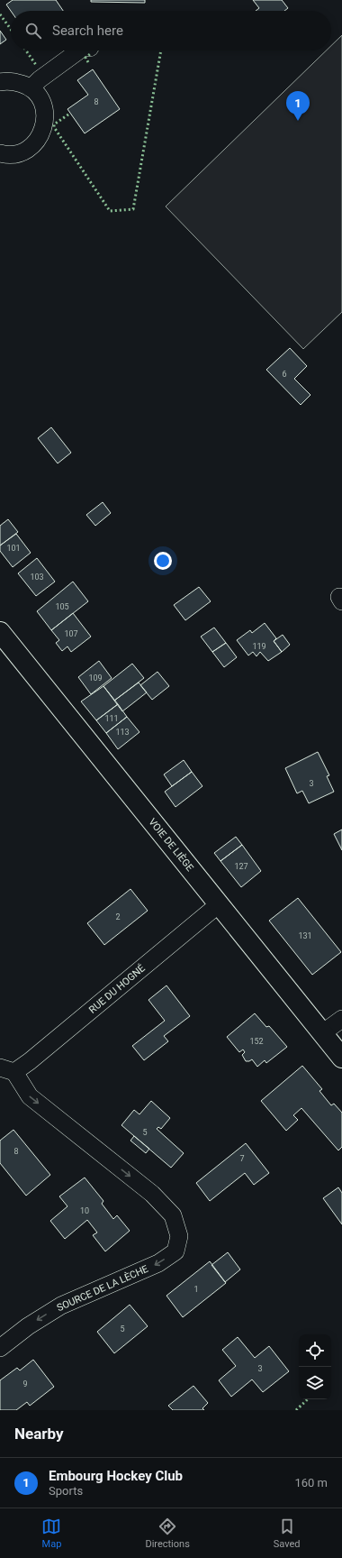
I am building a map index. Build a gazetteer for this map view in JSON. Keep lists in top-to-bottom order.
{
  "streets": {
    "street": ["VOIE DE LIÈGE", "RUE DU HOGNÉ", "SOURCE DE LA LÈCHE"]
  },
  "crossings": [
    ["VOIE DE LIÈGE", "RUE DU HOGNÉ"],
    ["RUE DU HOGNÉ", "SOURCE DE LA LÈCHE"]
  ],
  "one_way": ["RUE DU HOGNÉ", "SOURCE DE LA LÈCHE"],
  "house_numbers": [
    "8",
    "6",
    "101",
    "103",
    "105",
    "107",
    "119",
    "109",
    "111",
    "113",
    "3",
    "127",
    "2",
    "131",
    "152",
    "5",
    "8",
    "7",
    "10",
    "1",
    "5",
    "3",
    "9"
  ],
  "page": {
    "search": "Search here",
    "pins": "1",
    "heading": "Nearby",
    "list": [
      {
        "mark": "1",
        "name": "Embourg Hockey Club",
        "note": "Sports",
        "value": "160 m"
      }
    ],
    "nav": ["Map", "Directions", "Saved"]
  }
}
